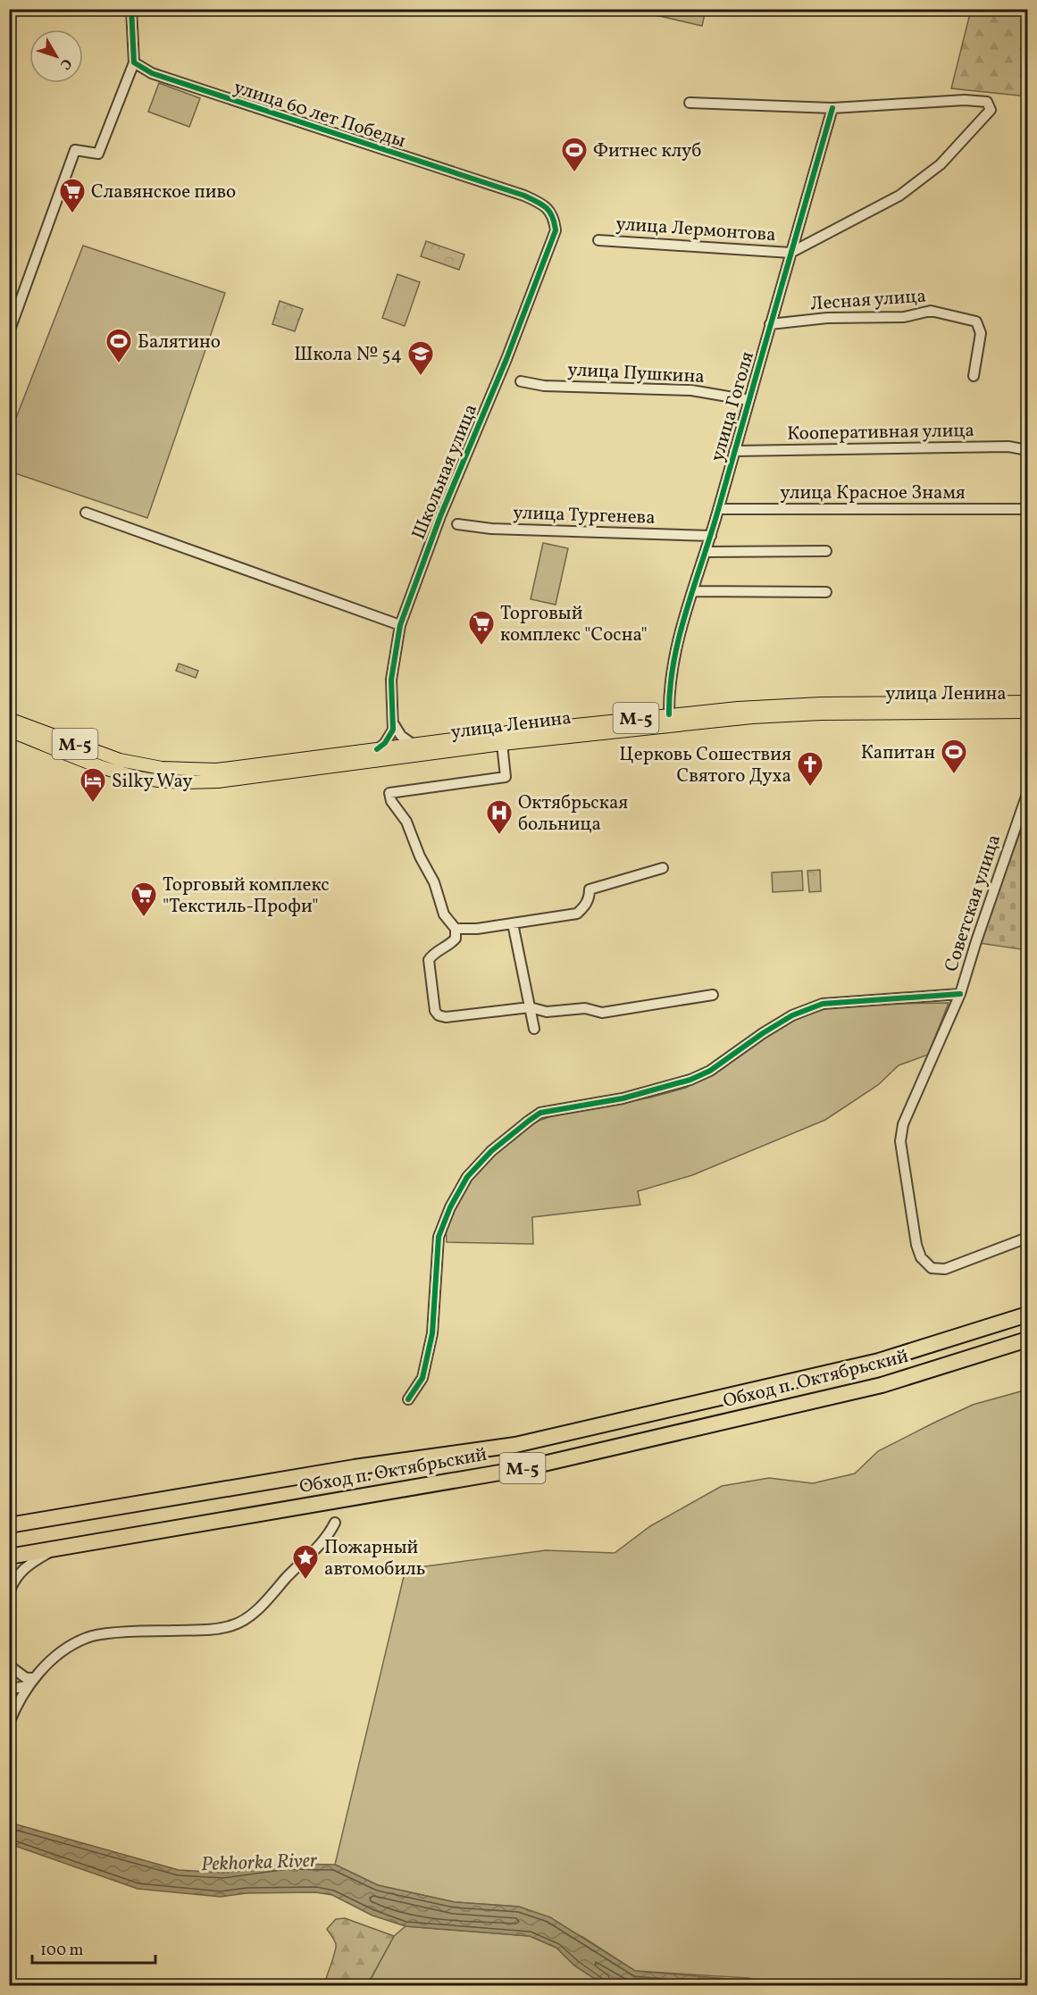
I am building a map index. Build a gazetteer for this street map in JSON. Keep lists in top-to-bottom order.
{
  "streets": {
    "highway": ["М-5", "Обход п. Октябрьский"],
    "main road": ["улица Ленина"],
    "street": [
      "улица 60 лет Победы",
      "улица Лермонтова",
      "Лесная улица",
      "улица Пушкина",
      "улица Гоголя",
      "Кооперативная улица",
      "Школьная улица",
      "улица Красное Знамя",
      "улица Тургенева",
      "Советская улица"
    ]
  },
  "crossings": [
    ["улица 60 лет Победы", "Школьная улица"],
    ["улица Лермонтова", "улица Гоголя"],
    ["Лесная улица", "улица Гоголя"],
    ["улица Пушкина", "улица Гоголя"],
    ["улица Гоголя", "Кооперативная улица"],
    ["улица Гоголя", "улица Красное Знамя"],
    ["улица Гоголя", "улица Тургенева"],
    ["улица Гоголя", "улица Ленина"]
  ],
  "water": ["Pekhorka River"],
  "places": {
    "sports": ["Фитнес клуб", "Балятино", "Капитан"],
    "supermarket": ["Славянское пиво", "Торговый комплекс \"Сосна\"", "Торговый комплекс \"Текстиль-Профи\""],
    "school or university": ["Школа № 54"],
    "church": ["Церковь Сошествия Святого Духа"],
    "hotel": ["Silky Way"],
    "hospital": ["Октябрьская больница"],
    "place": ["Пожарный автомобиль"]
  },
  "scale_bar": "100 m",
  "north": "bottom right"
}
